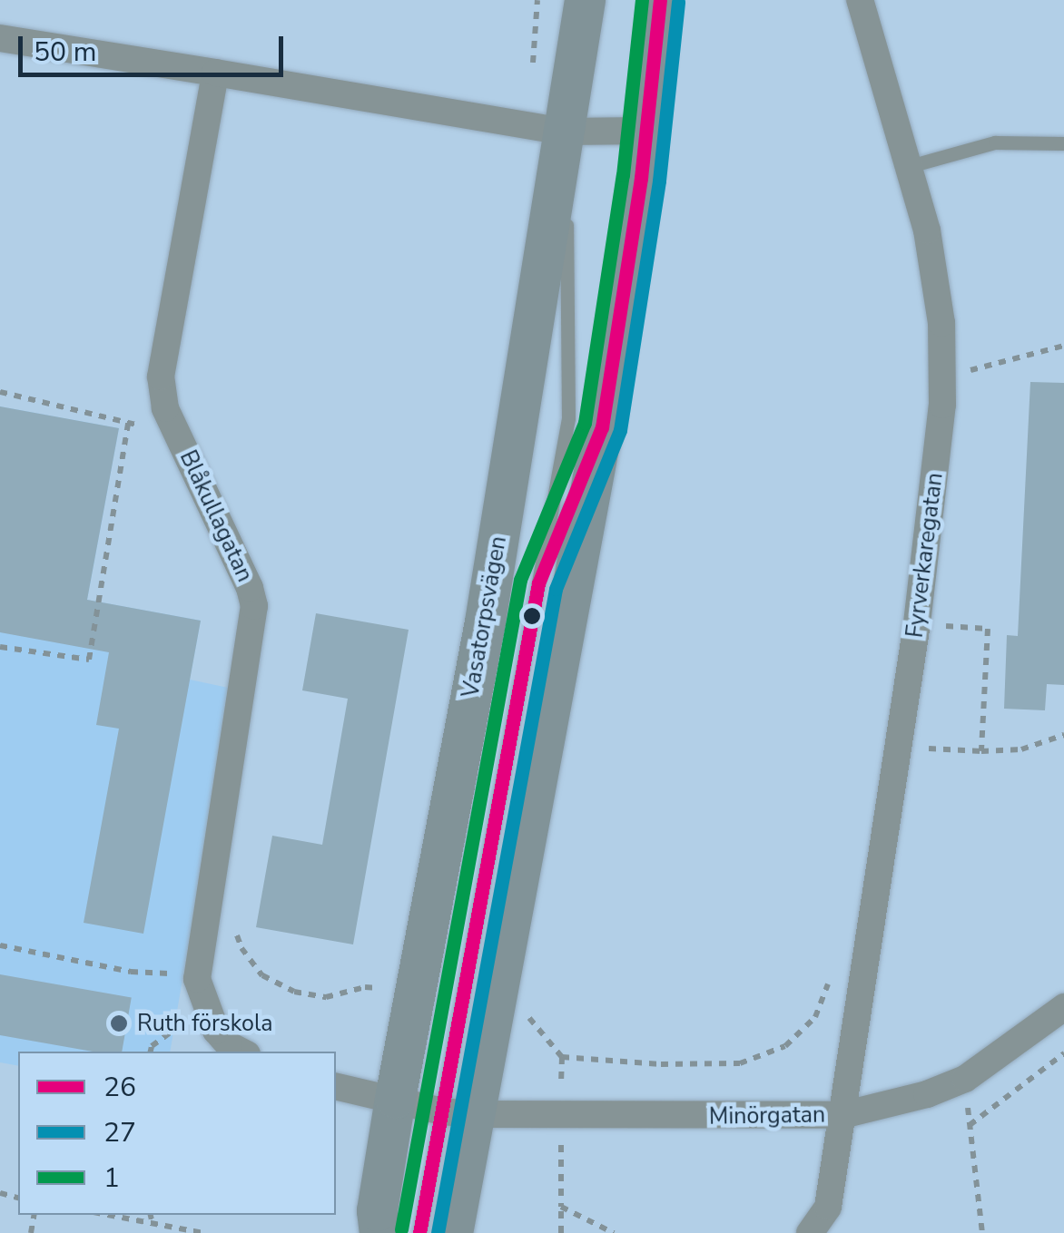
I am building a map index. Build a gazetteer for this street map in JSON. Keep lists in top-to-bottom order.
{
  "streets": {
    "main road": ["Vasatorpsvägen"],
    "street": ["Blåkullagatan", "Fyrverkaregatan", "Minörgatan"]
  },
  "crossings": [
    ["Fyrverkaregatan", "Minörgatan"]
  ],
  "places": ["Ruth förskola"],
  "lines": ["transit line 26", "transit line 1", "transit line 27"],
  "legend": ["26", "27", "1"],
  "scale_bar": "50 m"
}
